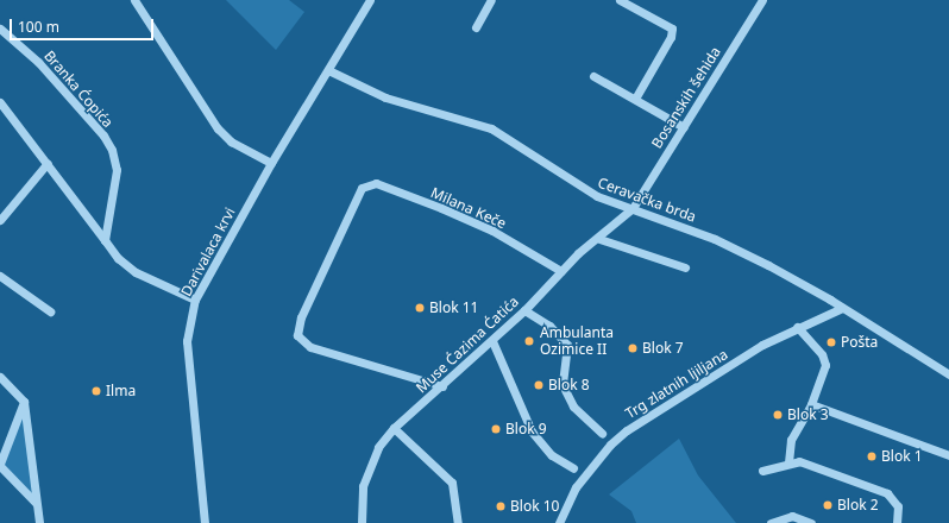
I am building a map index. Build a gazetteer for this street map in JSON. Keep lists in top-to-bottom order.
{
  "streets": {
    "street": [
      "Branka Ćopića",
      "Bosanskih šehida",
      "Ceravačka brda",
      "Milana Keče",
      "Darivalaca krvi",
      "Muse Ćazima Ćatića",
      "Trg zlatnih ljiljana"
    ]
  },
  "crossings": [
    ["Bosanskih šehida", "Ceravačka brda"],
    ["Bosanskih šehida", "Muse Ćazima Ćatića"],
    ["Ceravačka brda", "Darivalaca krvi"],
    ["Ceravačka brda", "Muse Ćazima Ćatića"],
    ["Ceravačka brda", "Trg zlatnih ljiljana"],
    ["Milana Keče", "Muse Ćazima Ćatića"]
  ],
  "places": [
    "Blok 11",
    "Ambulanta Ozimice II",
    "Pošta",
    "Blok 7",
    "Blok 8",
    "Ilma",
    "Blok 3",
    "Blok 9",
    "Blok 1",
    "Blok 2",
    "Blok 10"
  ],
  "scale_bar": "100 m"
}
